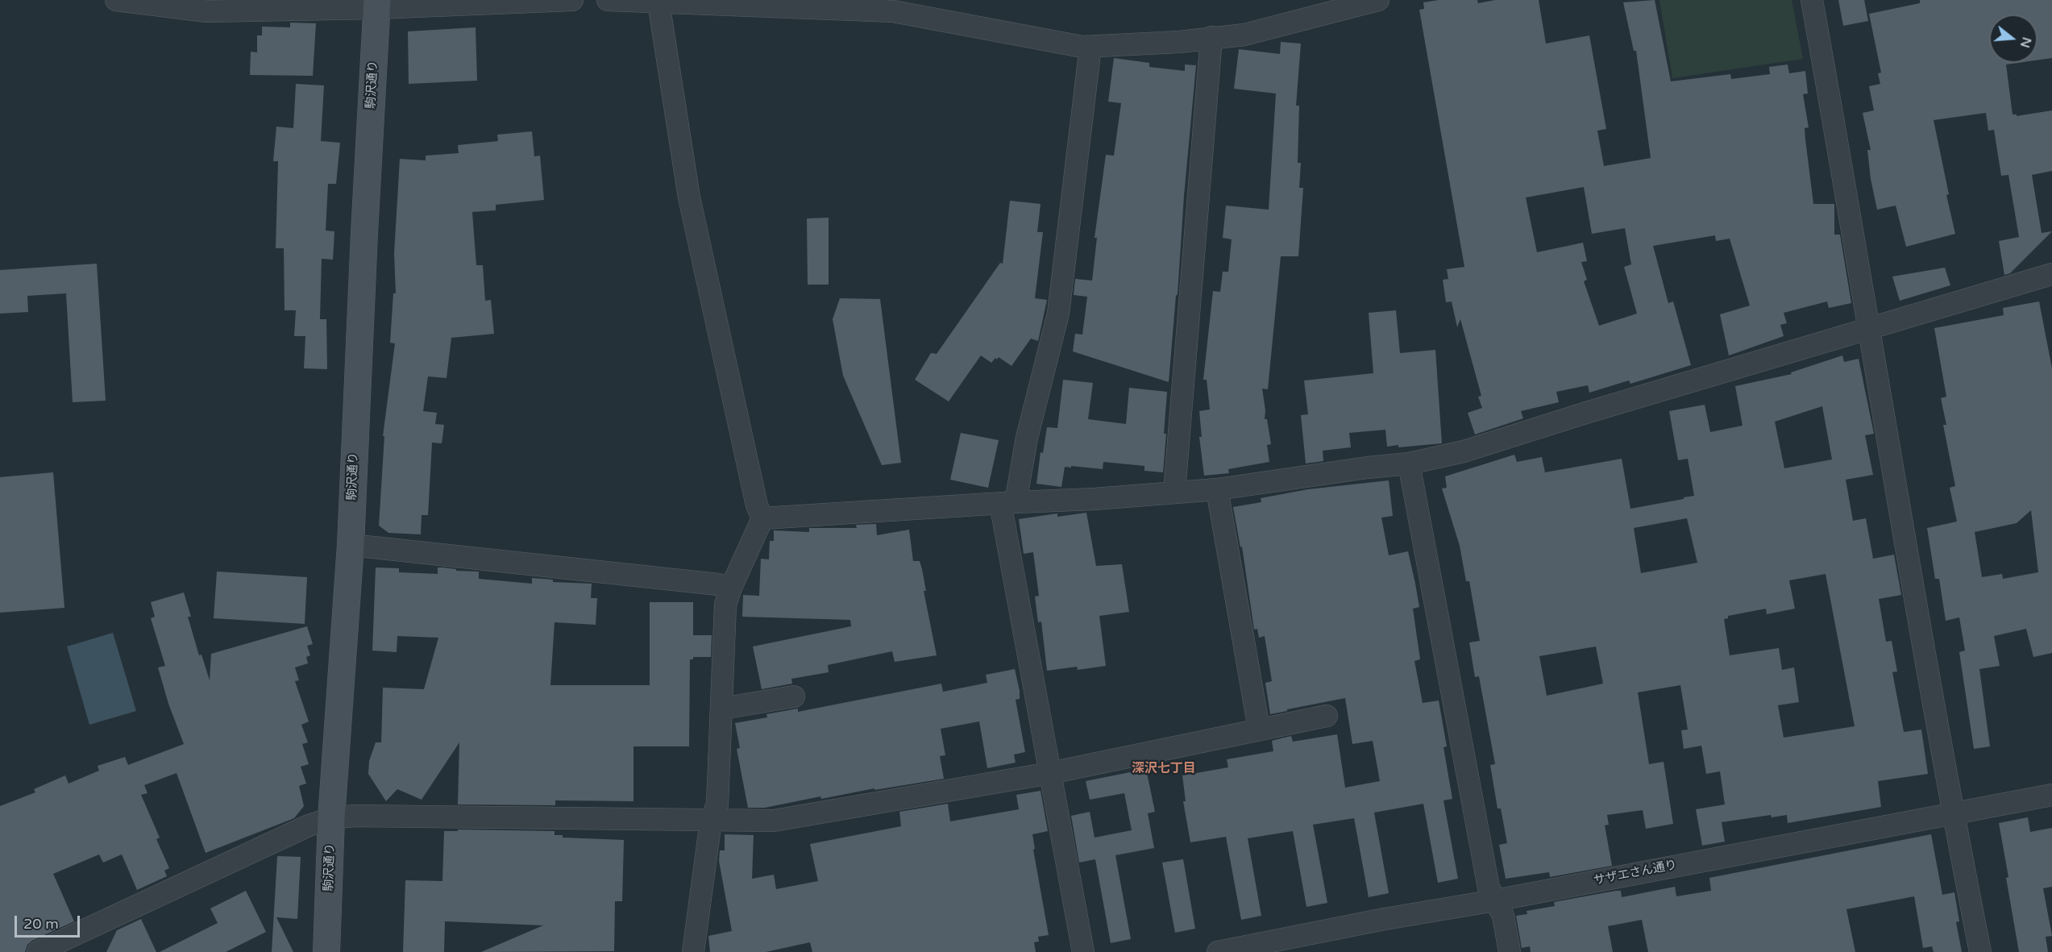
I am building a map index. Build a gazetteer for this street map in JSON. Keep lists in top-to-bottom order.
{
  "streets": {
    "main road": ["駒沢通り"],
    "street": ["サザエさん通り"]
  },
  "districts": ["深沢七丁目"],
  "scale_bar": "20 m",
  "north": "right"
}
